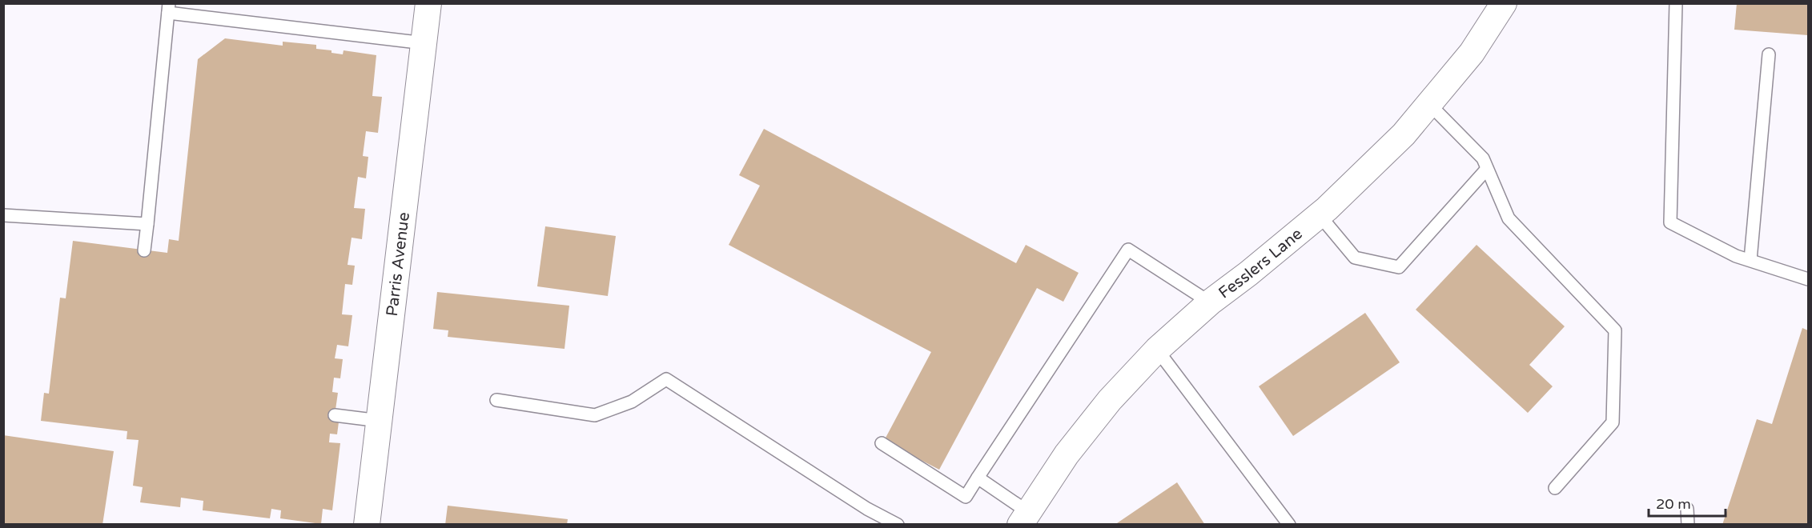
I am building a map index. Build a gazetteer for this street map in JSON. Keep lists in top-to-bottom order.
{
  "streets": {
    "street": ["Fesslers Lane", "Parris Avenue"]
  },
  "scale_bar": "20 m"
}
